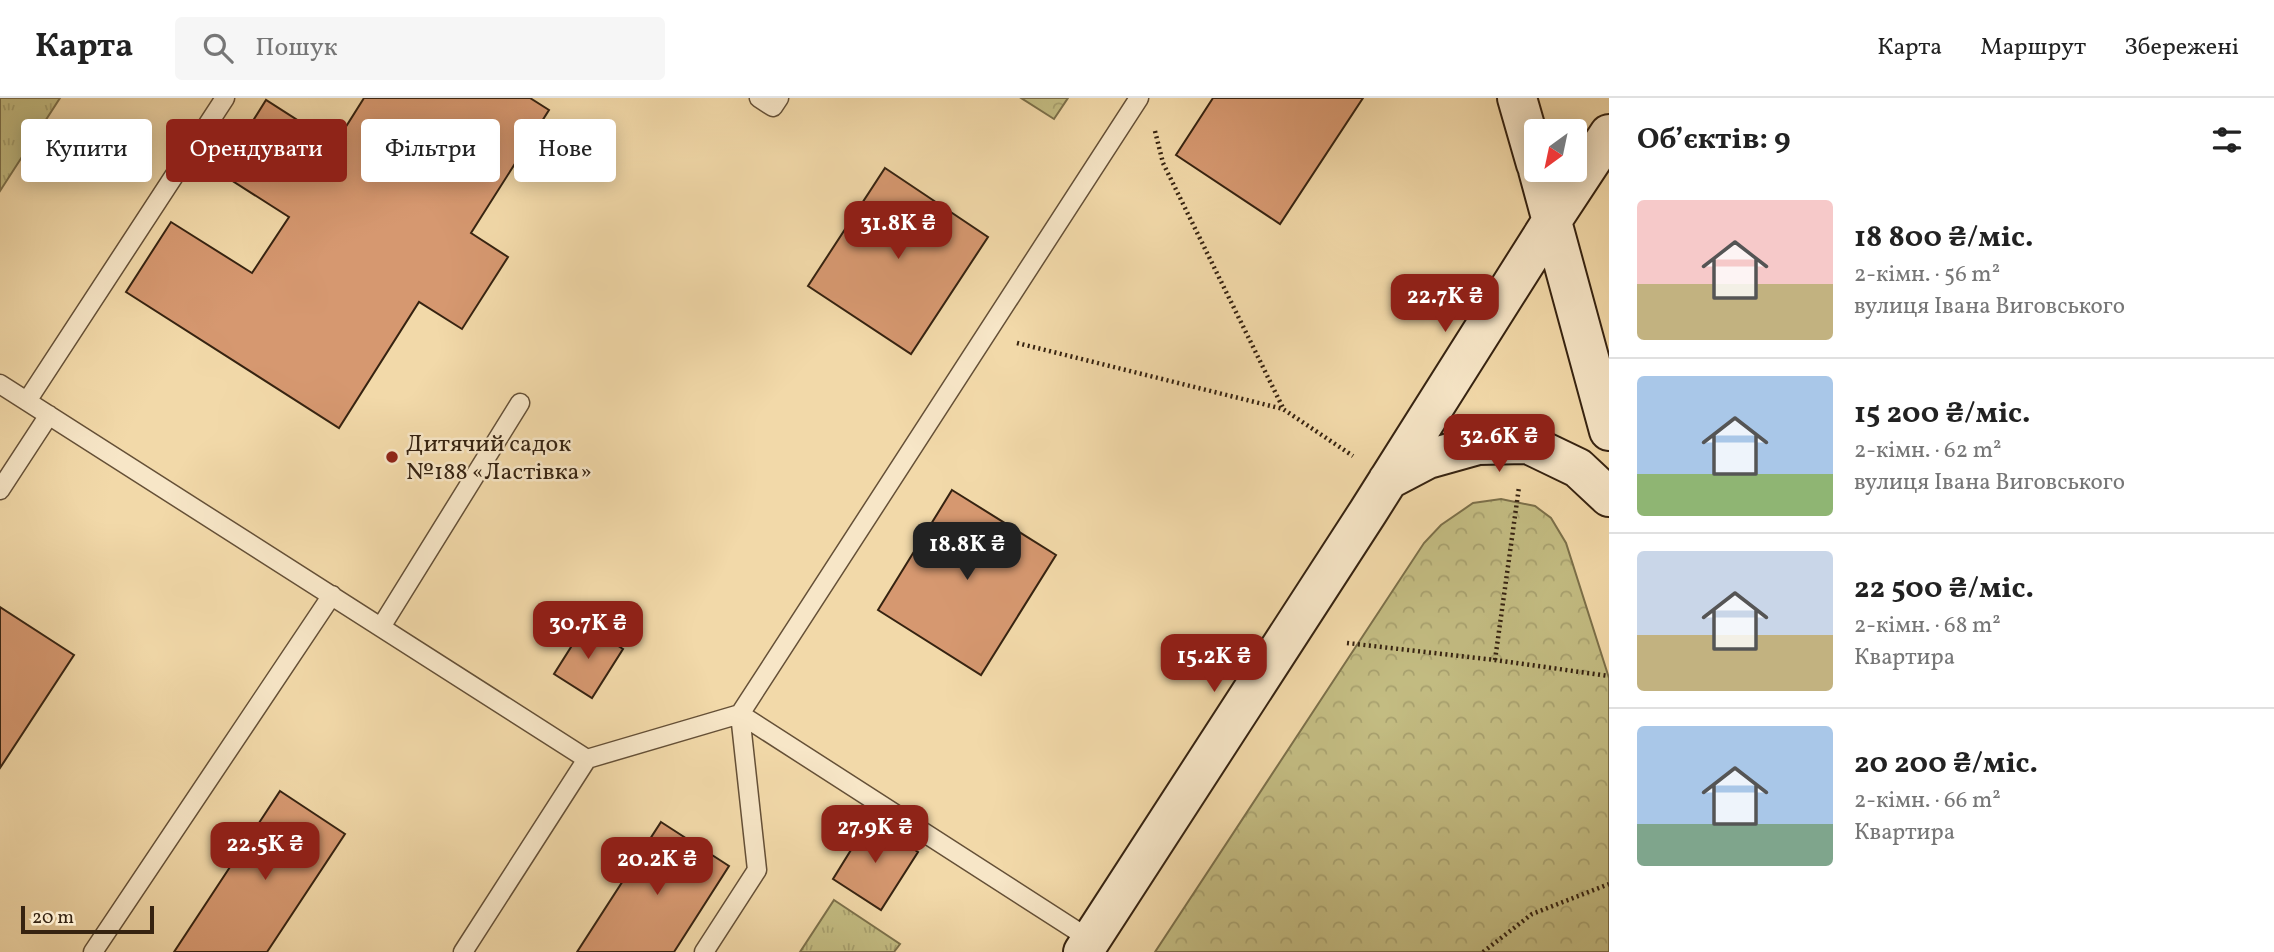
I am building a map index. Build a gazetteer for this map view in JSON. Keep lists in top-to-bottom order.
{
  "places": ["Дитячий садок №188 «Ластівка»"],
  "scale_bar": "20 m",
  "north": "bottom left",
  "page": {
    "header": "Карта",
    "search": "Пошук",
    "nav": ["Карта", "Маршрут", "Збережені"],
    "heading": "Об’єктів: 9",
    "chip": [
      "Купити",
      "Орендувати",
      "Фільтри",
      "Нове"
    ],
    "list": [
      {
        "name": "18 800 ₴/міс.",
        "note": "2-кімн. · 56 m² · вулиця Івана Виговського"
      },
      {
        "name": "15 200 ₴/міс.",
        "note": "2-кімн. · 62 m² · вулиця Івана Виговського"
      },
      {
        "name": "22 500 ₴/міс.",
        "note": "2-кімн. · 68 m² · Квартира"
      },
      {
        "name": "20 200 ₴/міс.",
        "note": "2-кімн. · 66 m² · Квартира"
      }
    ],
    "price": [
      "31.8K ₴",
      "22.7K ₴",
      "32.6K ₴",
      "18.8K ₴",
      "30.7K ₴",
      "15.2K ₴",
      "27.9K ₴",
      "22.5K ₴",
      "20.2K ₴"
    ],
    "scale": "20 m"
  }
}
